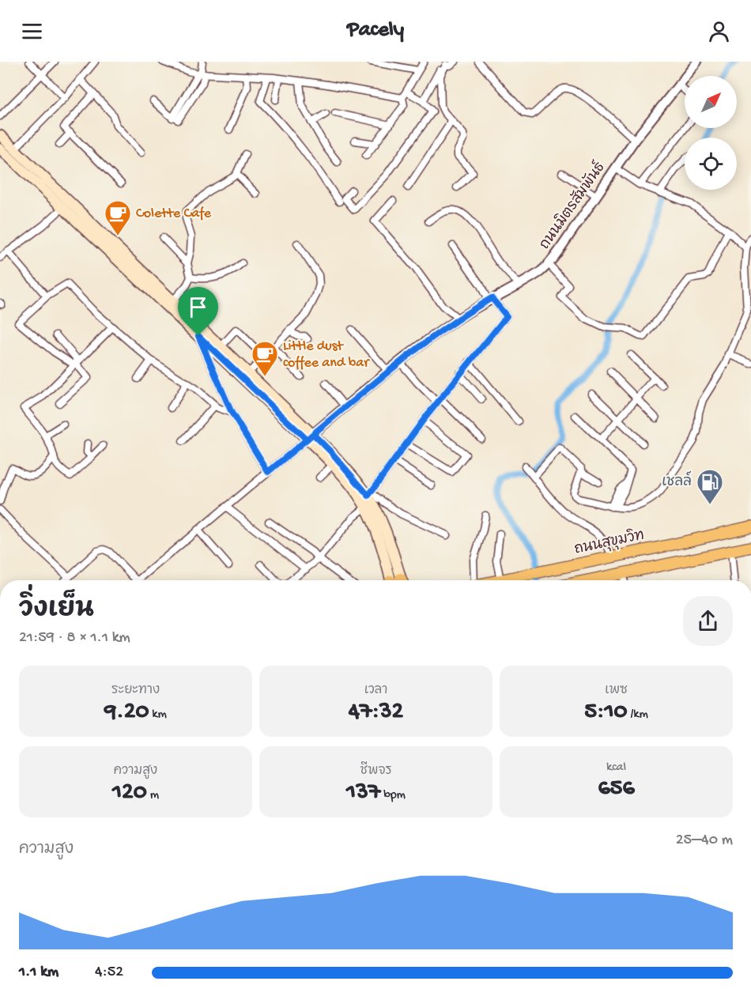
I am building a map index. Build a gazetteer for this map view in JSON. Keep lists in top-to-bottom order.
{
  "streets": {
    "main road": ["ถนนสุขุมวิท"],
    "street": ["ถนนมิตรสัมพันธ์"]
  },
  "places": {
    "cafe": ["Colette Cafe", "Little dust coffee and bar"],
    "fuel station": ["เชลล์"]
  },
  "north": "top right",
  "page": {
    "header": "Pacely",
    "heading": ["วิ่งเย็น", "21:59 · 8 × 1.1 km"],
    "stats": [
      ["ระยะทาง", "9.20 km"],
      ["เวลา", "47:32"],
      ["เพซ", "5:10 /km"],
      ["ความสูง", "120 m"],
      ["ชีพจร", "137 bpm"],
      ["kcal", "656"]
    ],
    "chart": ["ความสูง", "25–40 m"],
    "list": [
      {
        "name": "1.1 km",
        "note": "4:52"
      }
    ]
  }
}
